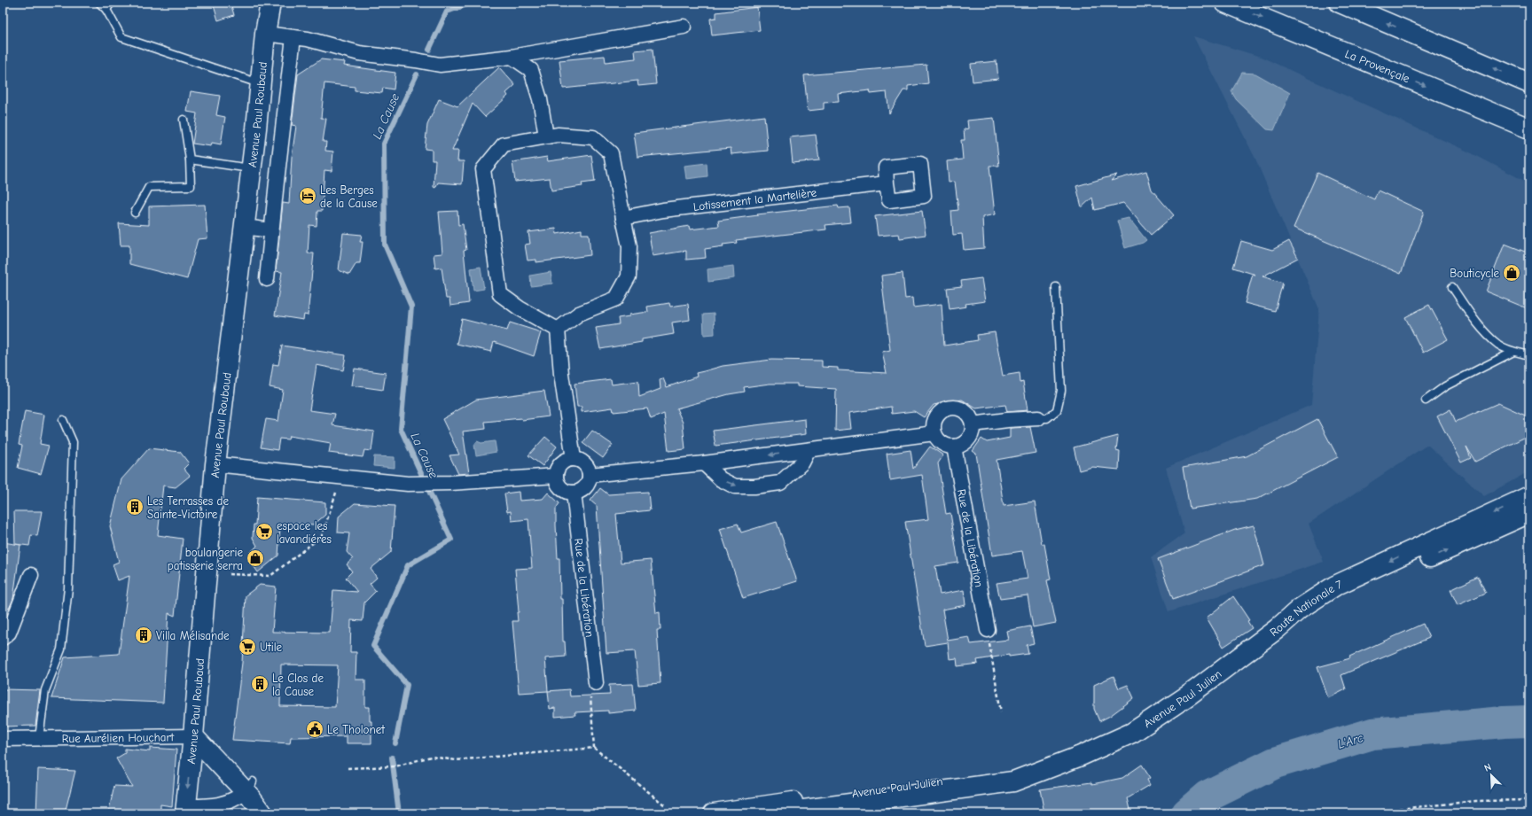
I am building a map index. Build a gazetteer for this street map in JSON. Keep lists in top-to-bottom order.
{
  "streets": {
    "main road": [
      "La Provençale",
      "Avenue Paul Roubaud",
      "Route Nationale 7",
      "Avenue Paul Julien"
    ],
    "street": ["Lotissement la Martelière", "Rue de la Libération", "Rue Aurélien Houchart"]
  },
  "crossings": [
    ["Avenue Paul Roubaud", "Rue Aurélien Houchart"],
    ["Route Nationale 7", "Avenue Paul Julien"]
  ],
  "water": ["La Cause", "L'Arc"],
  "places": {
    "hotel": ["Les Berges de la Cause"],
    "shop": ["Bouticycle", "boulangerie patisserie serra"],
    "building": ["Les Terrasses de Sainte-Victoire", "Villa Mélisande", "Le Clos de la Cause"],
    "supermarket": ["espace les lavandiéres", "Utile"],
    "public building": ["Le Tholonet"]
  },
  "north": "top left"
}
